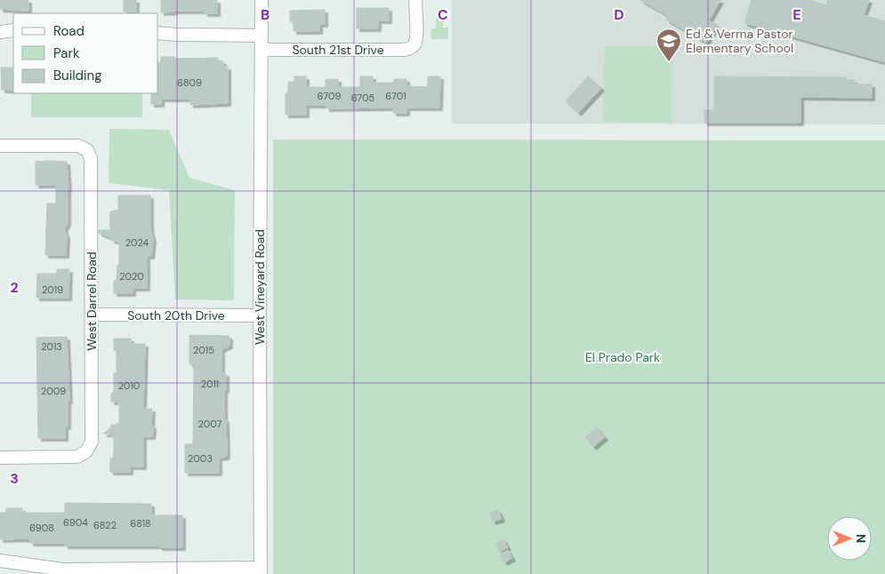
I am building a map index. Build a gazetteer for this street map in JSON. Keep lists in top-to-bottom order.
{
  "streets": {
    "street": [
      "South 21st Drive",
      "West Vineyard Road",
      "West Darrel Road",
      "South 20th Drive"
    ]
  },
  "crossings": [
    ["South 21st Drive", "West Vineyard Road"],
    ["West Vineyard Road", "South 20th Drive"],
    ["West Darrel Road", "South 20th Drive"]
  ],
  "parks": ["El Prado Park"],
  "places": {
    "school or university": ["Ed & Verma Pastor Elementary School"]
  },
  "house_numbers": [
    "6809",
    "6709",
    "6701",
    "6705",
    "2024",
    "2020",
    "2019",
    "2013",
    "2015",
    "2011",
    "2010",
    "2009",
    "2007",
    "2003",
    "6904",
    "6818",
    "6822",
    "6908"
  ],
  "legend": ["Road", "Park", "Building"],
  "north": "right",
  "grid": {
    "columns": [
      "B",
      "C",
      "D",
      "E"
    ],
    "rows": ["2", "3"]
  }
}
